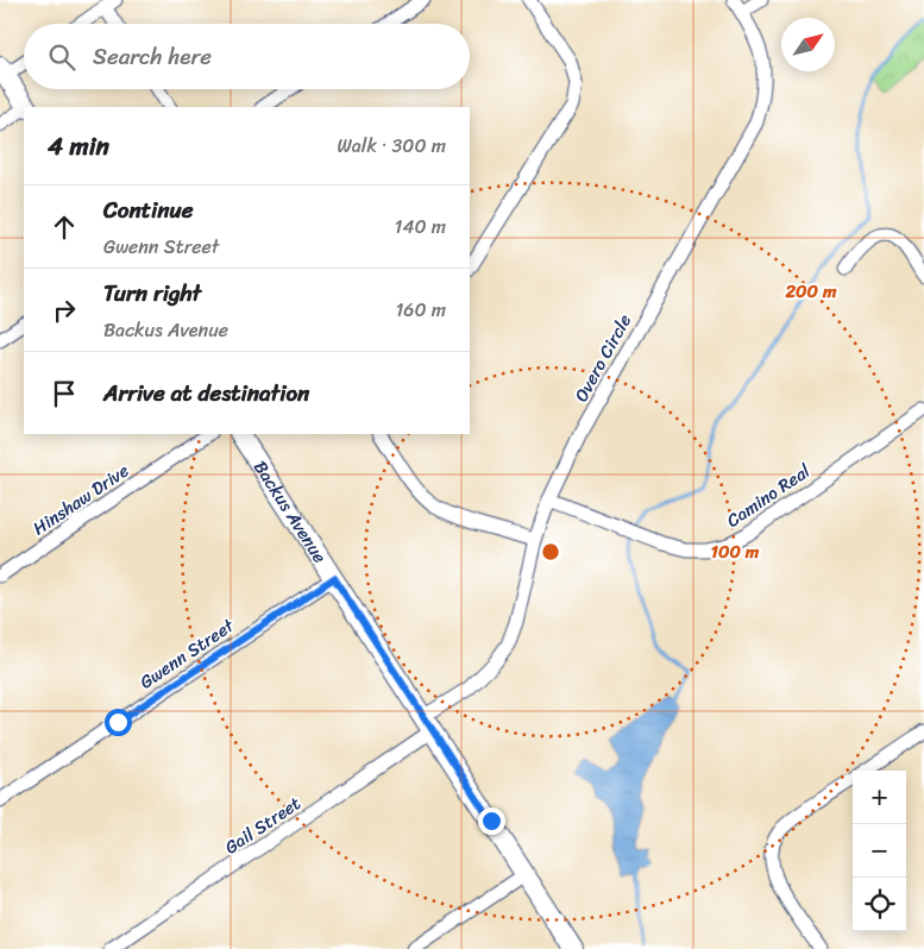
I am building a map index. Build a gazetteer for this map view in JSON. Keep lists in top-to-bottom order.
{
  "streets": {
    "street": [
      "Overo Circle",
      "Camino Real",
      "Hinshaw Drive",
      "Backus Avenue",
      "Gwenn Street",
      "Gail Street"
    ]
  },
  "crossings": [
    ["Overo Circle", "Camino Real"],
    ["Overo Circle", "Backus Avenue"],
    ["Overo Circle", "Gail Street"],
    ["Backus Avenue", "Gwenn Street"],
    ["Backus Avenue", "Gail Street"]
  ],
  "north": "top right",
  "page": {
    "search": "Search here",
    "heading": ["4 min", "Walk · 300 m"],
    "list": [
      ["Continue", "Gwenn Street", "140 m"],
      ["Turn right", "Backus Avenue", "160 m"],
      "Arrive at destination"
    ],
    "map_buttons": ["+", "−"]
  },
  "rings": ["200 m", "100 m"]
}
